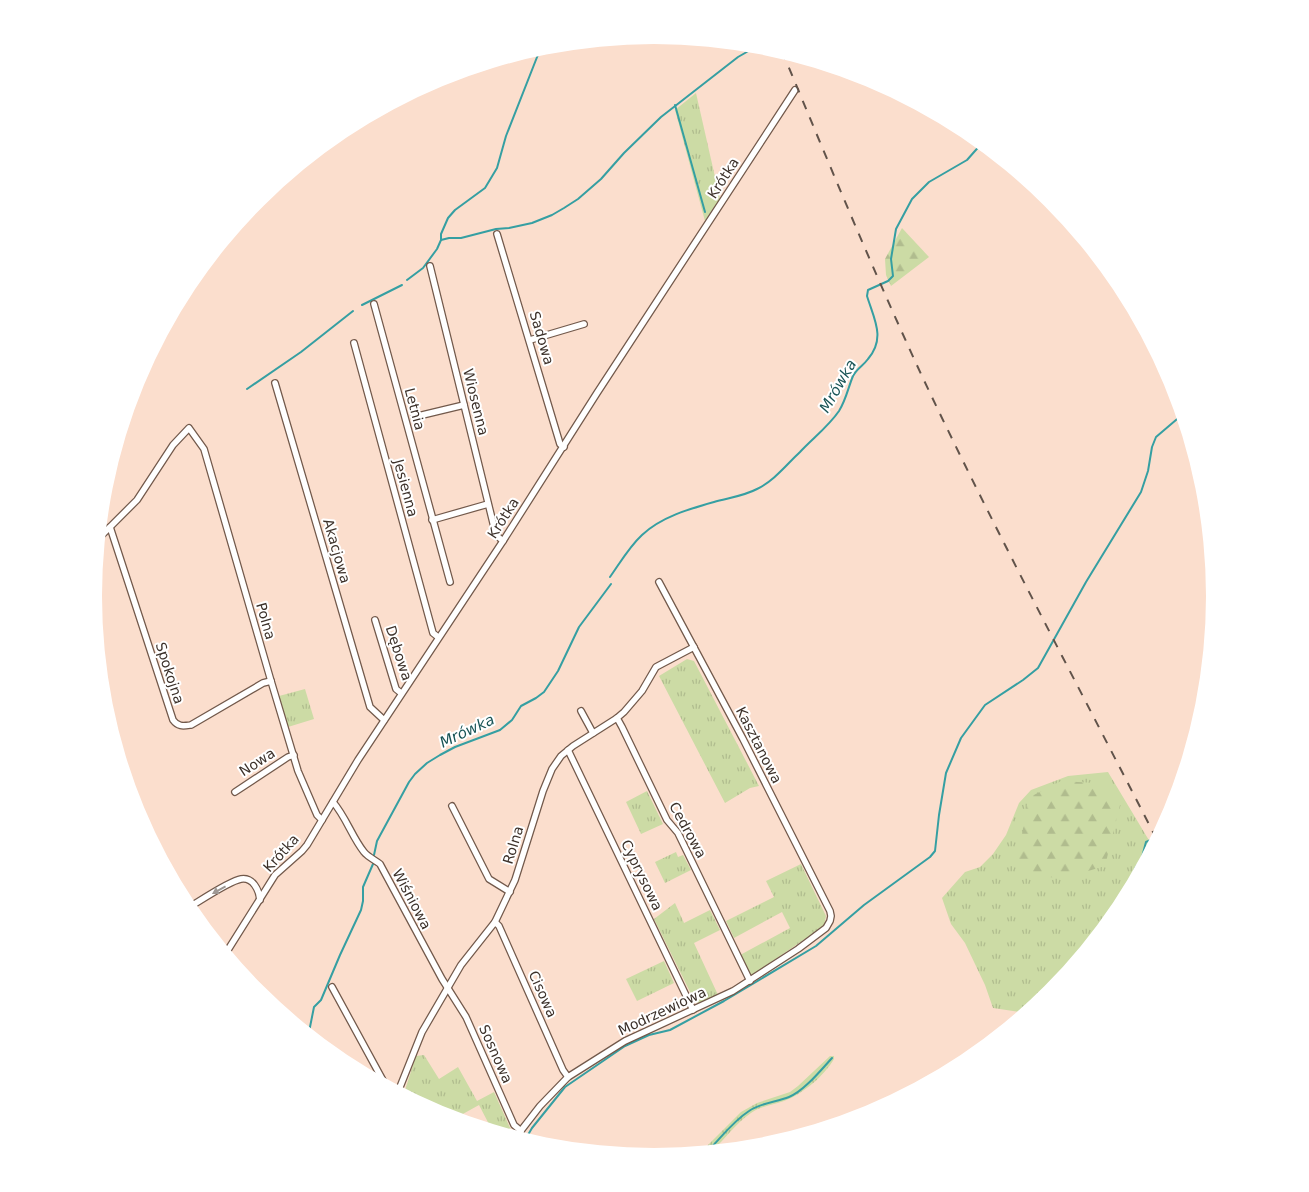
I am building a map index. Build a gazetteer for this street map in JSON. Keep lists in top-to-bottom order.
{
  "streets": {
    "street": [
      "Krótka",
      "Sadowa",
      "Wiosenna",
      "Letnia",
      "Jesienna",
      "Akacjowa",
      "Polna",
      "Dębowa",
      "Spokojna",
      "Kasztanowa",
      "Nowa",
      "Cedrowa",
      "Rolna",
      "Cyprysowa",
      "Wiśniowa",
      "Cisowa",
      "Modrzewiowa",
      "Sosnowa"
    ]
  },
  "crossings": [
    ["Krótka", "Sadowa"],
    ["Krótka", "Wiosenna"],
    ["Krótka", "Jesienna"],
    ["Krótka", "Akacjowa"],
    ["Krótka", "Polna"],
    ["Krótka", "Dębowa"],
    ["Krótka", "Wiśniowa"],
    ["Polna", "Spokojna"],
    ["Polna", "Nowa"],
    ["Kasztanowa", "Rolna"],
    ["Kasztanowa", "Modrzewiowa"],
    ["Cedrowa", "Rolna"],
    ["Cedrowa", "Modrzewiowa"],
    ["Rolna", "Cyprysowa"],
    ["Rolna", "Wiśniowa"],
    ["Rolna", "Cisowa"],
    ["Rolna", "Sosnowa"],
    ["Cyprysowa", "Modrzewiowa"],
    ["Wiśniowa", "Sosnowa"],
    ["Cisowa", "Modrzewiowa"],
    ["Modrzewiowa", "Sosnowa"]
  ],
  "water": ["Mrówka"]
}
